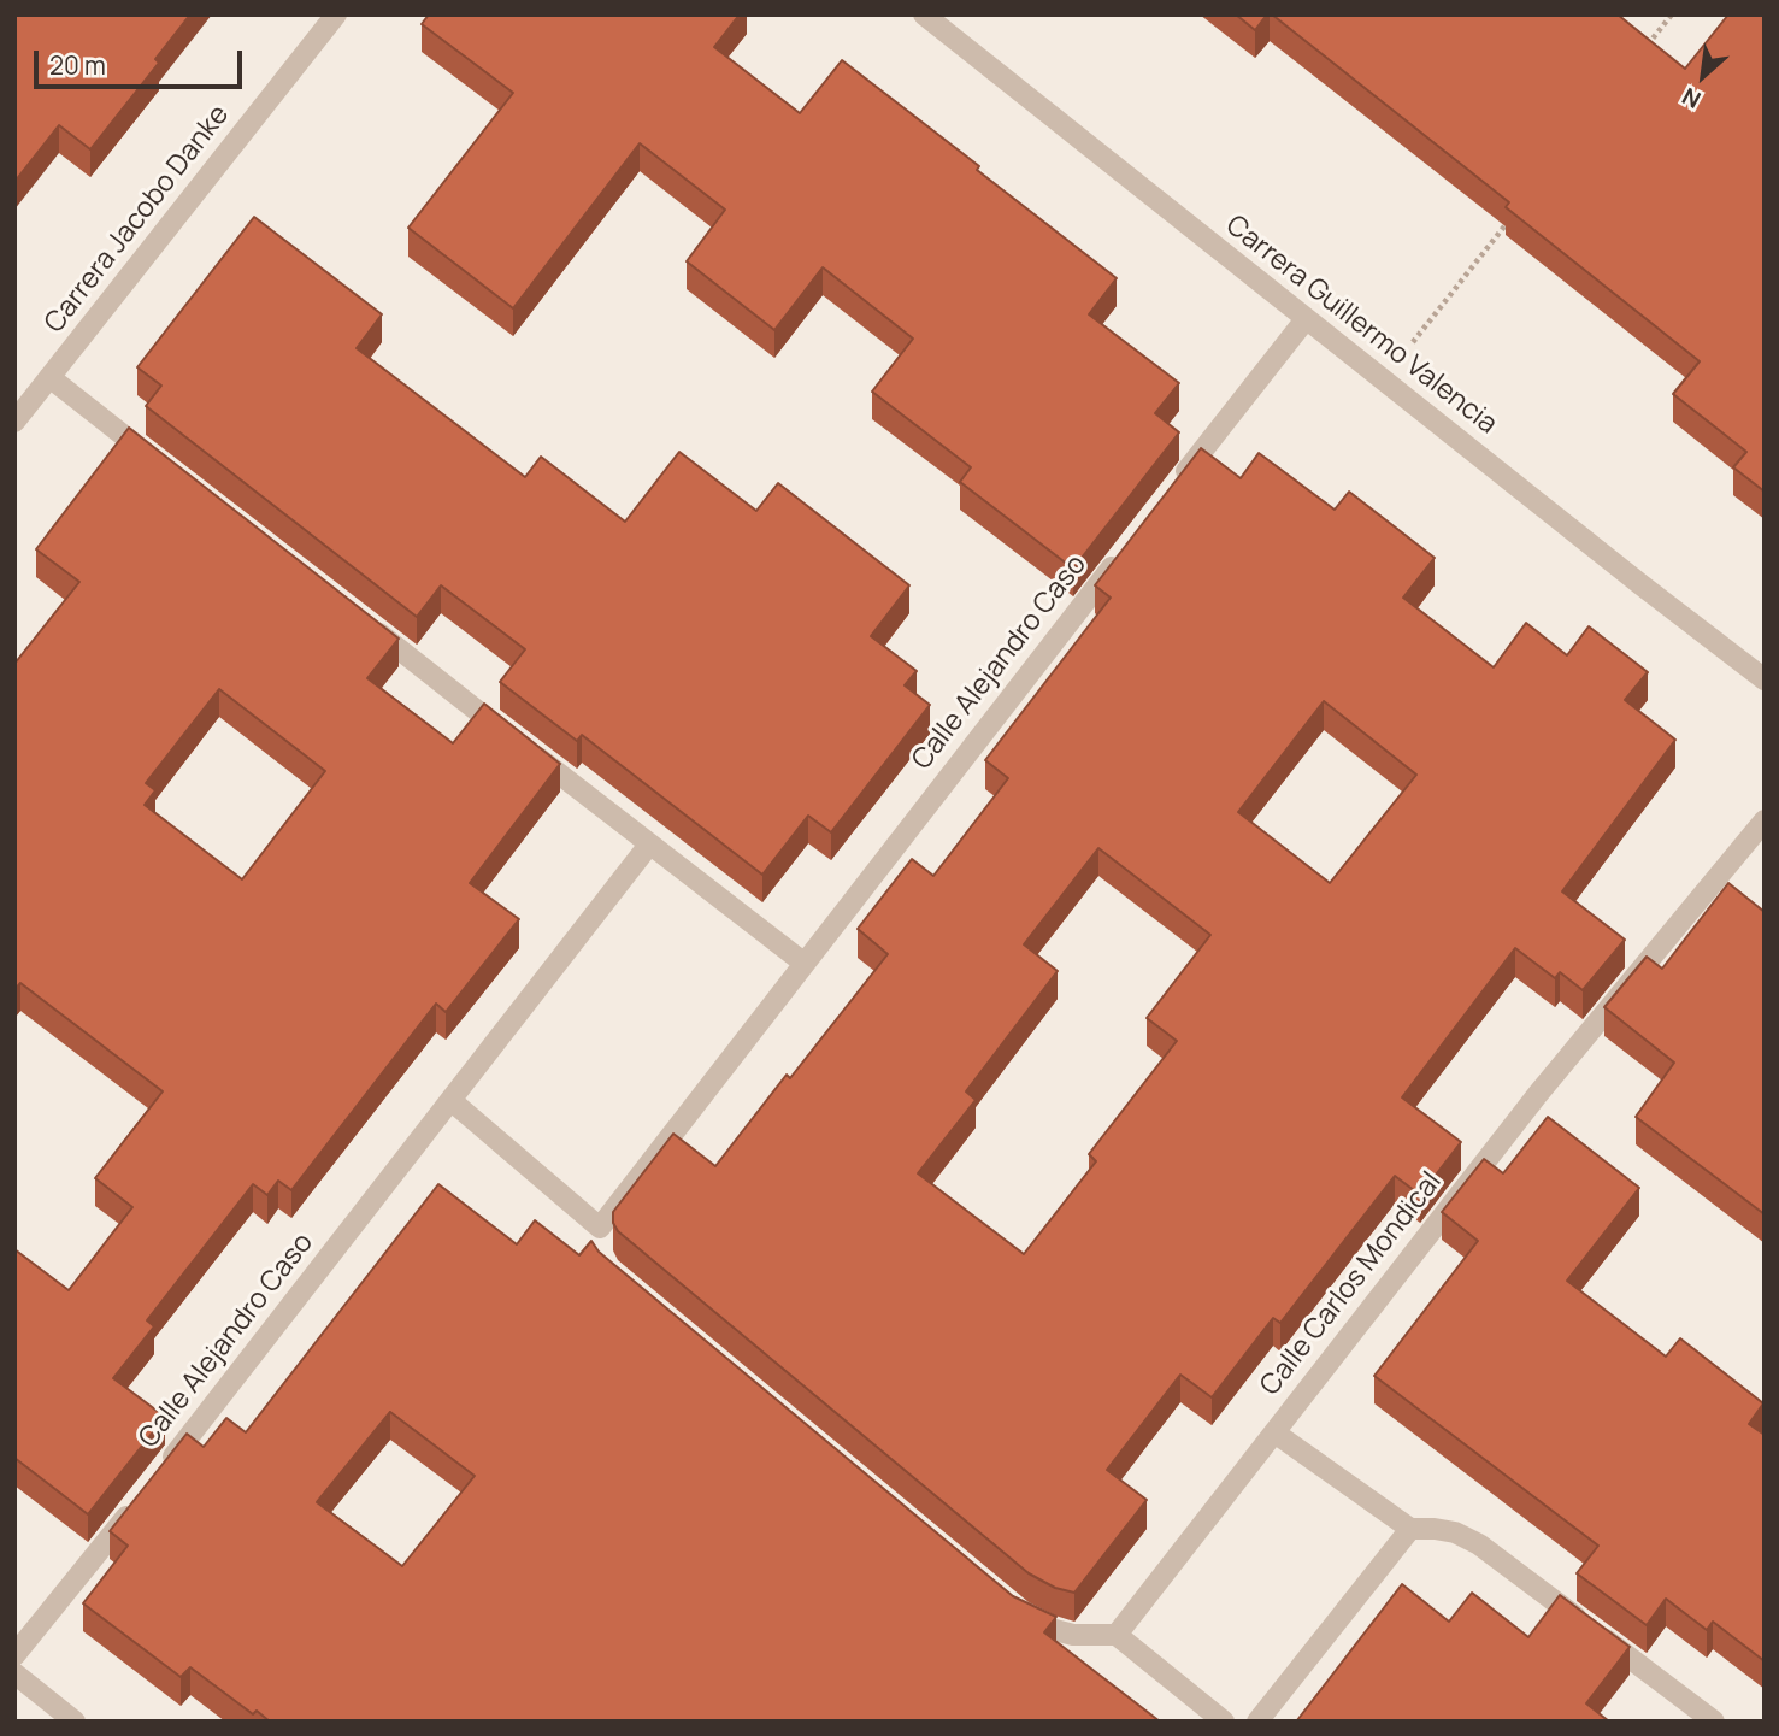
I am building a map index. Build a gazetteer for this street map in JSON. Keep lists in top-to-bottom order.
{
  "streets": {
    "street": [
      "Carrera Jacobo Danke",
      "Carrera Guillermo Valencia",
      "Calle Alejandro Caso",
      "Calle Carlos Mondical"
    ]
  },
  "scale_bar": "20 m",
  "north": "bottom left"
}
